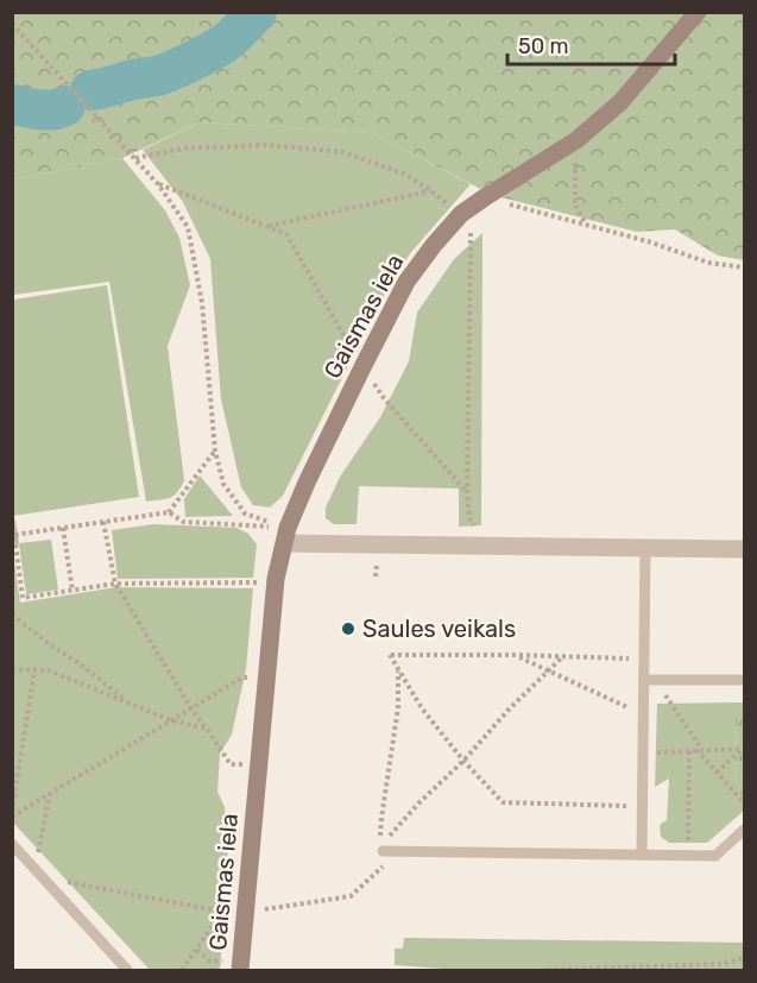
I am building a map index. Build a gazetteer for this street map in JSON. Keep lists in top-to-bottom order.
{
  "streets": {
    "street": ["Gaismas iela"]
  },
  "places": ["Saules veikals"],
  "scale_bar": "50 m"
}
